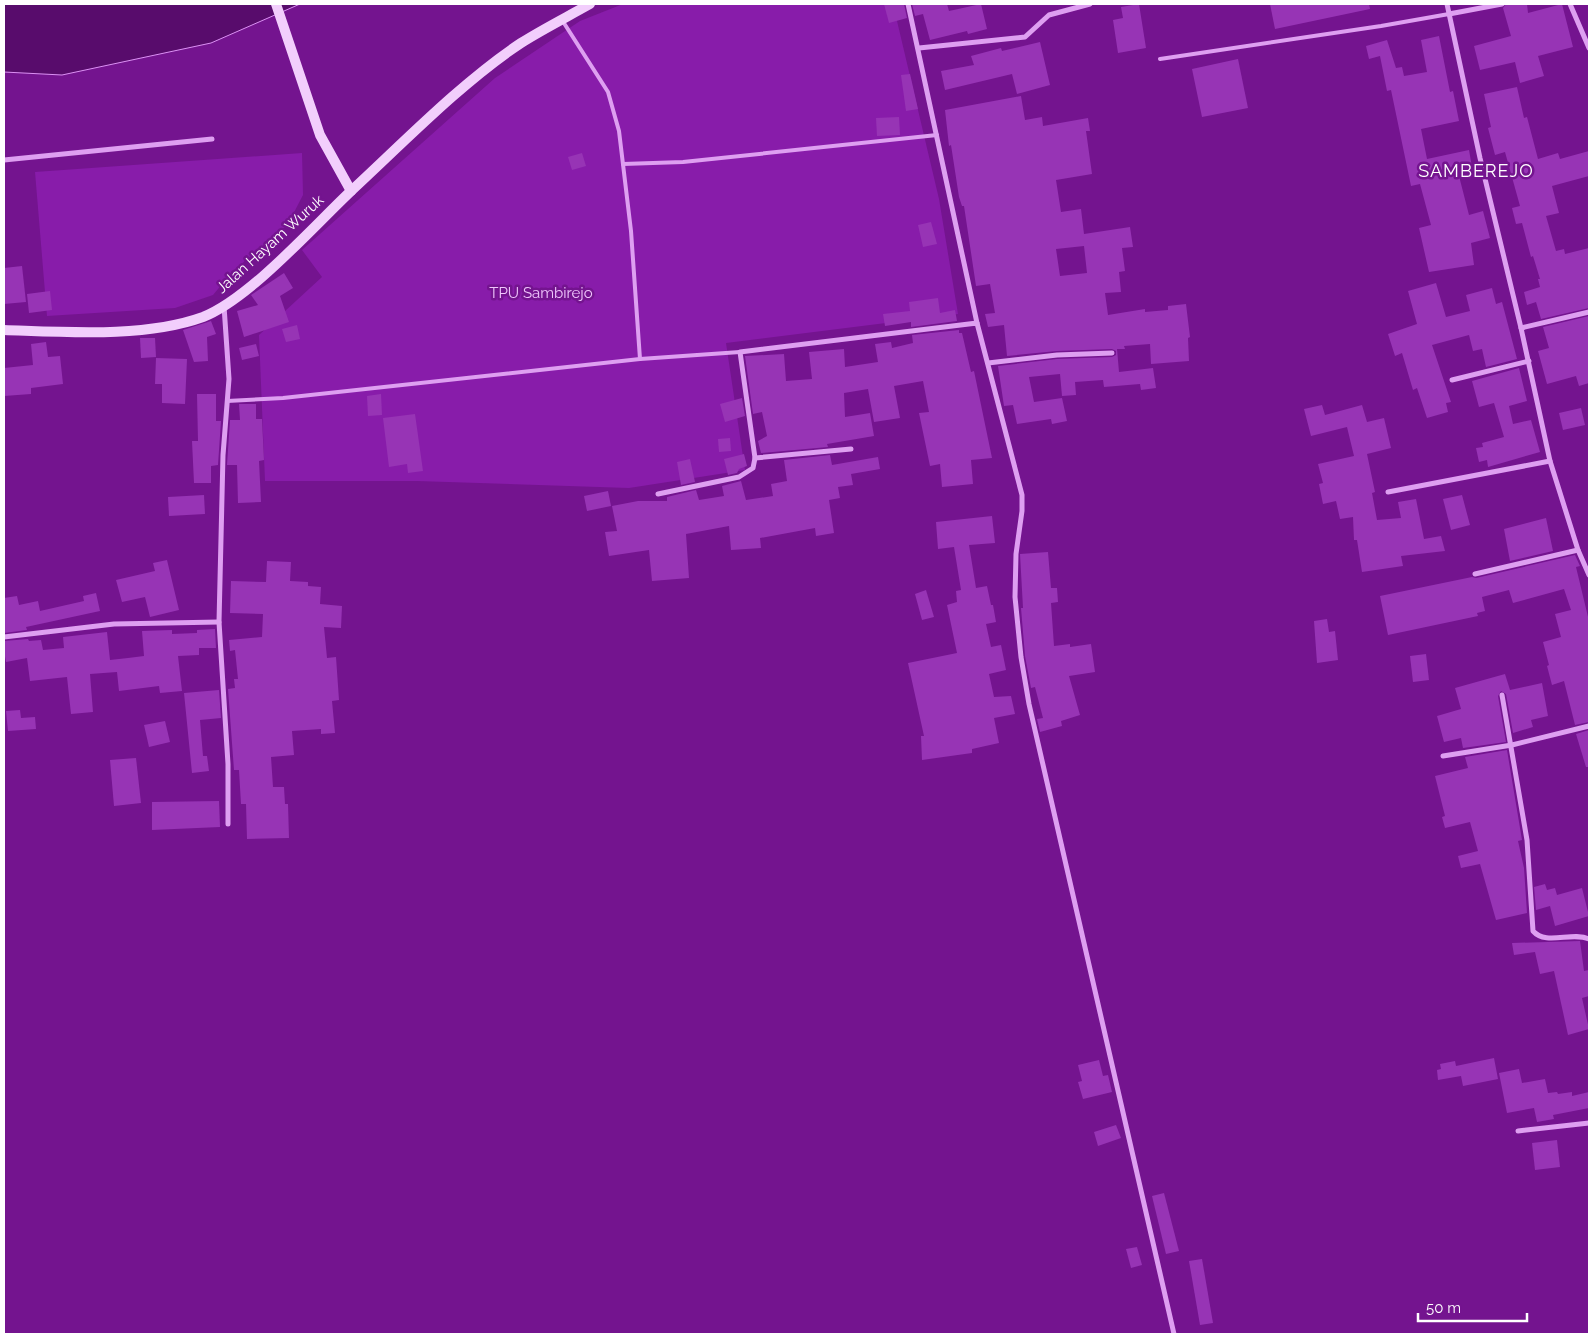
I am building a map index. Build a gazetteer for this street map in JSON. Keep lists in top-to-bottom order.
{
  "streets": {
    "main road": ["Jalan Hayam Wuruk"]
  },
  "districts": ["SAMBEREJO"],
  "parks": ["TPU Sambirejo"],
  "scale_bar": "50 m"
}
